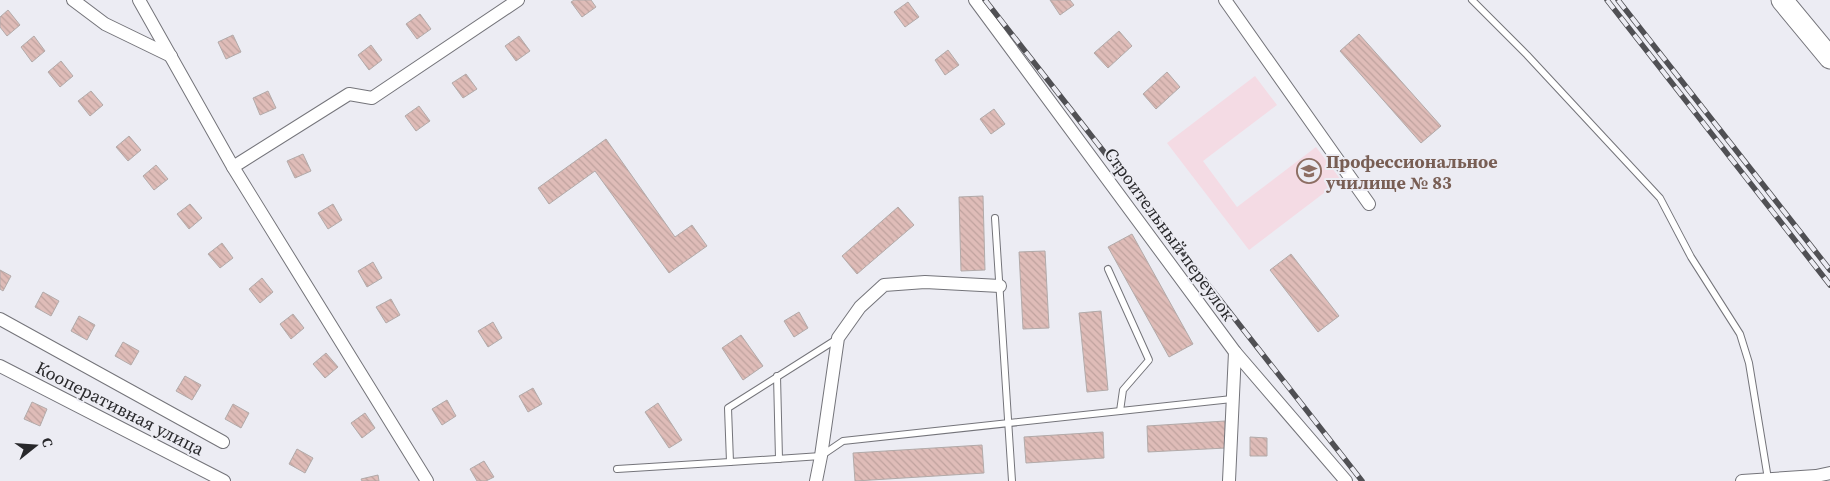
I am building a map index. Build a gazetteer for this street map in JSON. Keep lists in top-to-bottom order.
{
  "streets": {
    "street": ["Строительный переулок", "Кооперативная улица"]
  },
  "places": {
    "school or university": ["Профессиональное училище № 83"]
  },
  "north": "right"
}
